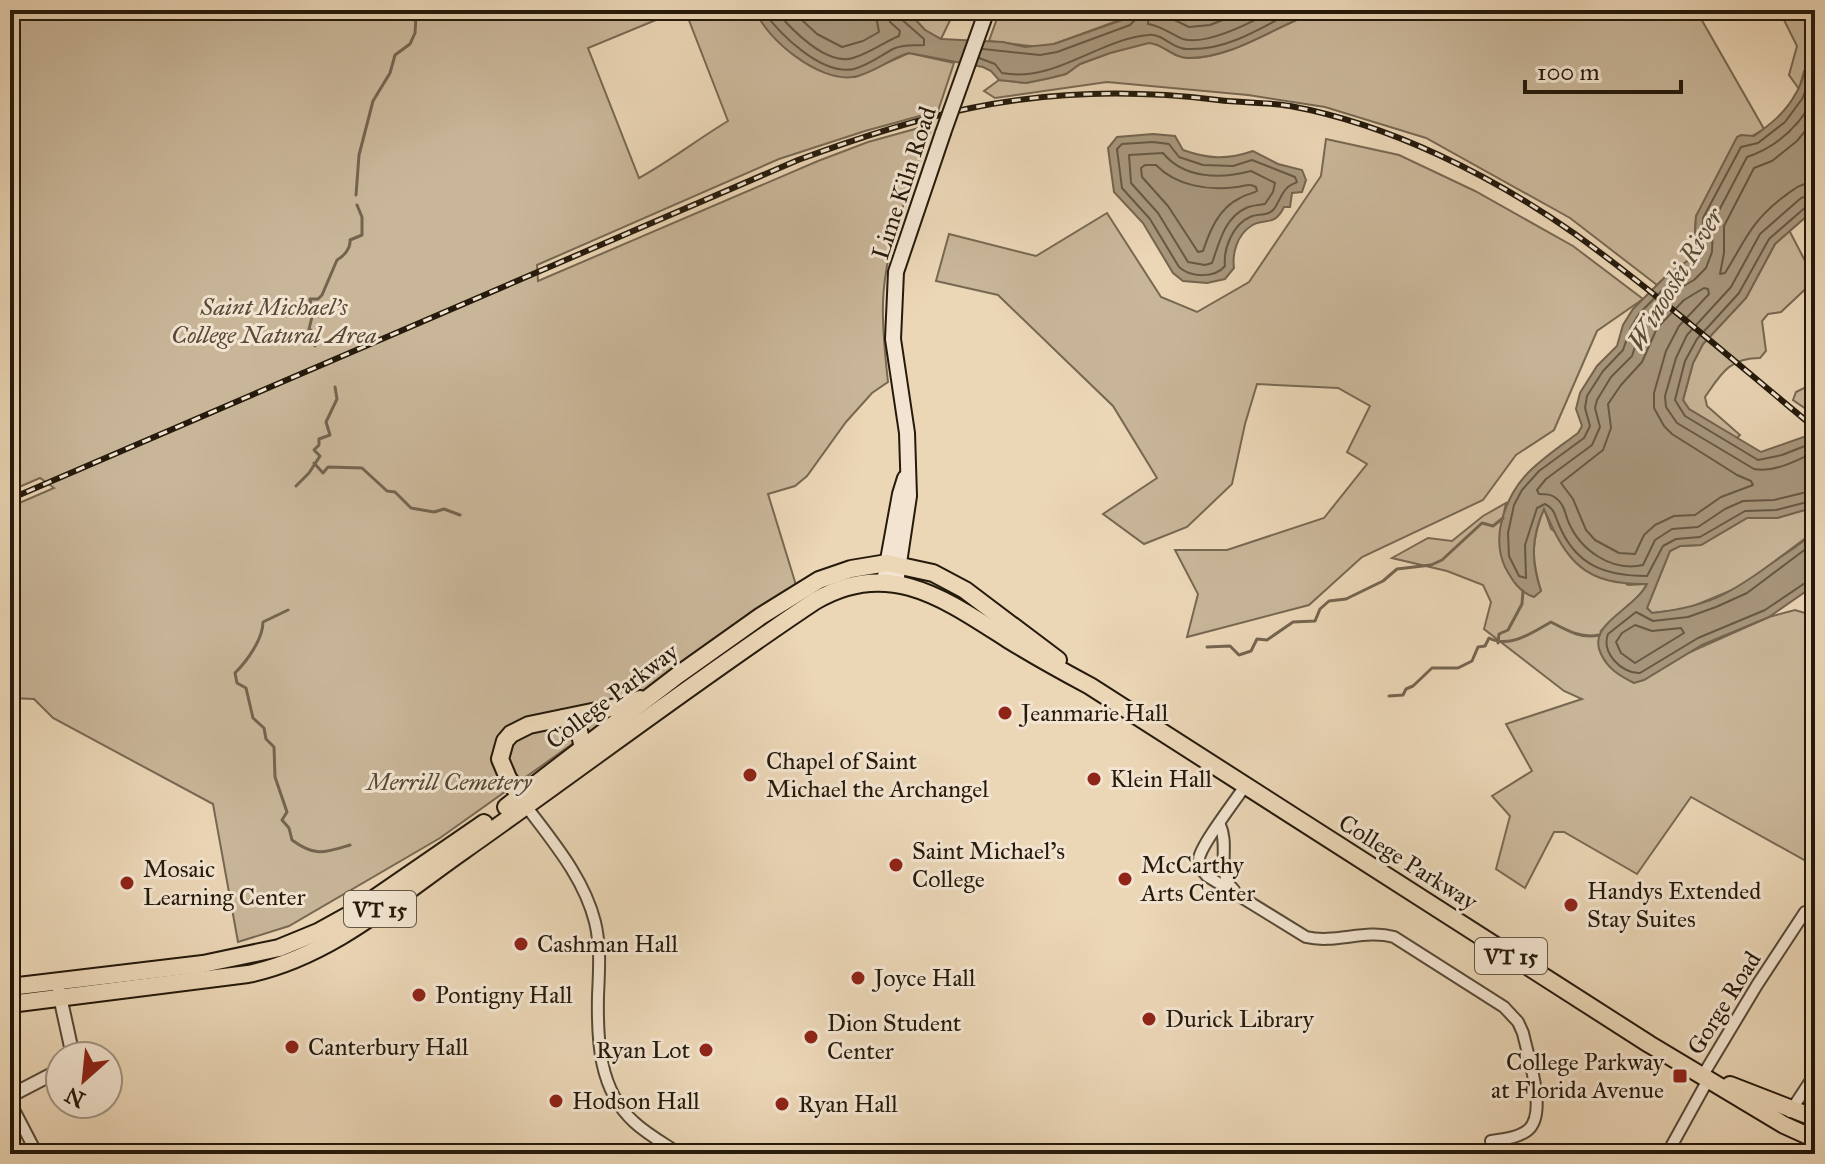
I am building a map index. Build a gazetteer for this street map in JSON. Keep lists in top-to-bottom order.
{
  "streets": {
    "main road": ["Lime Kiln Road", "College Parkway", "VT 15"],
    "street": ["Gorge Road"]
  },
  "crossings": [
    ["Lime Kiln Road", "College Parkway"],
    ["College Parkway", "VT 15"],
    ["College Parkway", "Gorge Road"],
    ["VT 15", "Gorge Road"]
  ],
  "water": ["Winooski River"],
  "parks": ["Saint Michael's College Natural Area", "Merrill Cemetery"],
  "places": {
    "other": [
      "Jeanmarie Hall",
      "Chapel of Saint Michael the Archangel",
      "Klein Hall",
      "Saint Michael's College",
      "McCarthy Arts Center",
      "Mosaic Learning Center",
      "Handys Extended Stay Suites",
      "Cashman Hall",
      "Joyce Hall",
      "Pontigny Hall",
      "Durick Library",
      "Dion Student Center",
      "Canterbury Hall",
      "Ryan Lot",
      "Hodson Hall",
      "Ryan Hall"
    ],
    "transit": ["College Parkway at Florida Avenue"]
  },
  "scale_bar": "100 m",
  "north": "bottom left"
}
